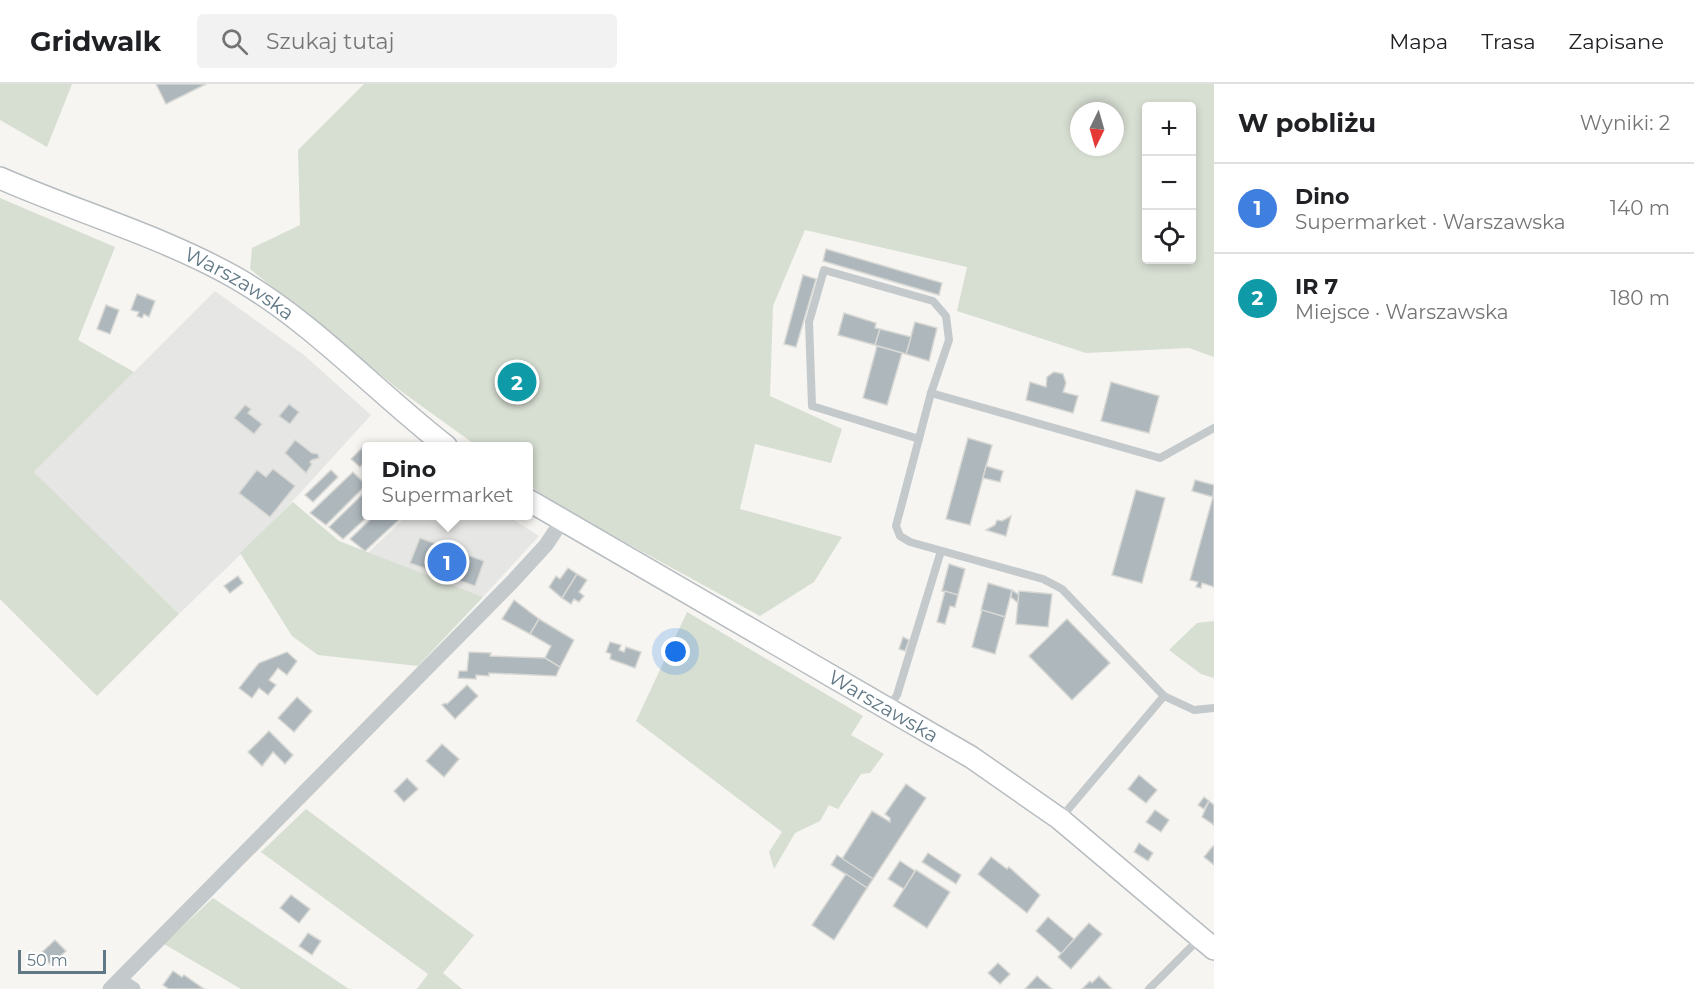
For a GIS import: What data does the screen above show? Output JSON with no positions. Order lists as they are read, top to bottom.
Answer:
{
  "streets": {
    "main road": ["Warszawska"]
  },
  "scale_bar": "50 m",
  "north": "bottom",
  "page": {
    "header": "Gridwalk",
    "search": "Szukaj tutaj",
    "nav": ["Mapa", "Trasa", "Zapisane"],
    "heading": ["W pobliżu", "Wyniki: 2"],
    "map_buttons": ["+", "−"],
    "list": [
      {
        "mark": "1",
        "name": "Dino",
        "note": "Supermarket · Warszawska",
        "value": "140 m"
      },
      {
        "mark": "2",
        "name": "IR 7",
        "note": "Miejsce · Warszawska",
        "value": "180 m"
      }
    ],
    "pins": ["2", "1"],
    "popup": ["Dino", "Supermarket"],
    "scale": "50 m"
  }
}
